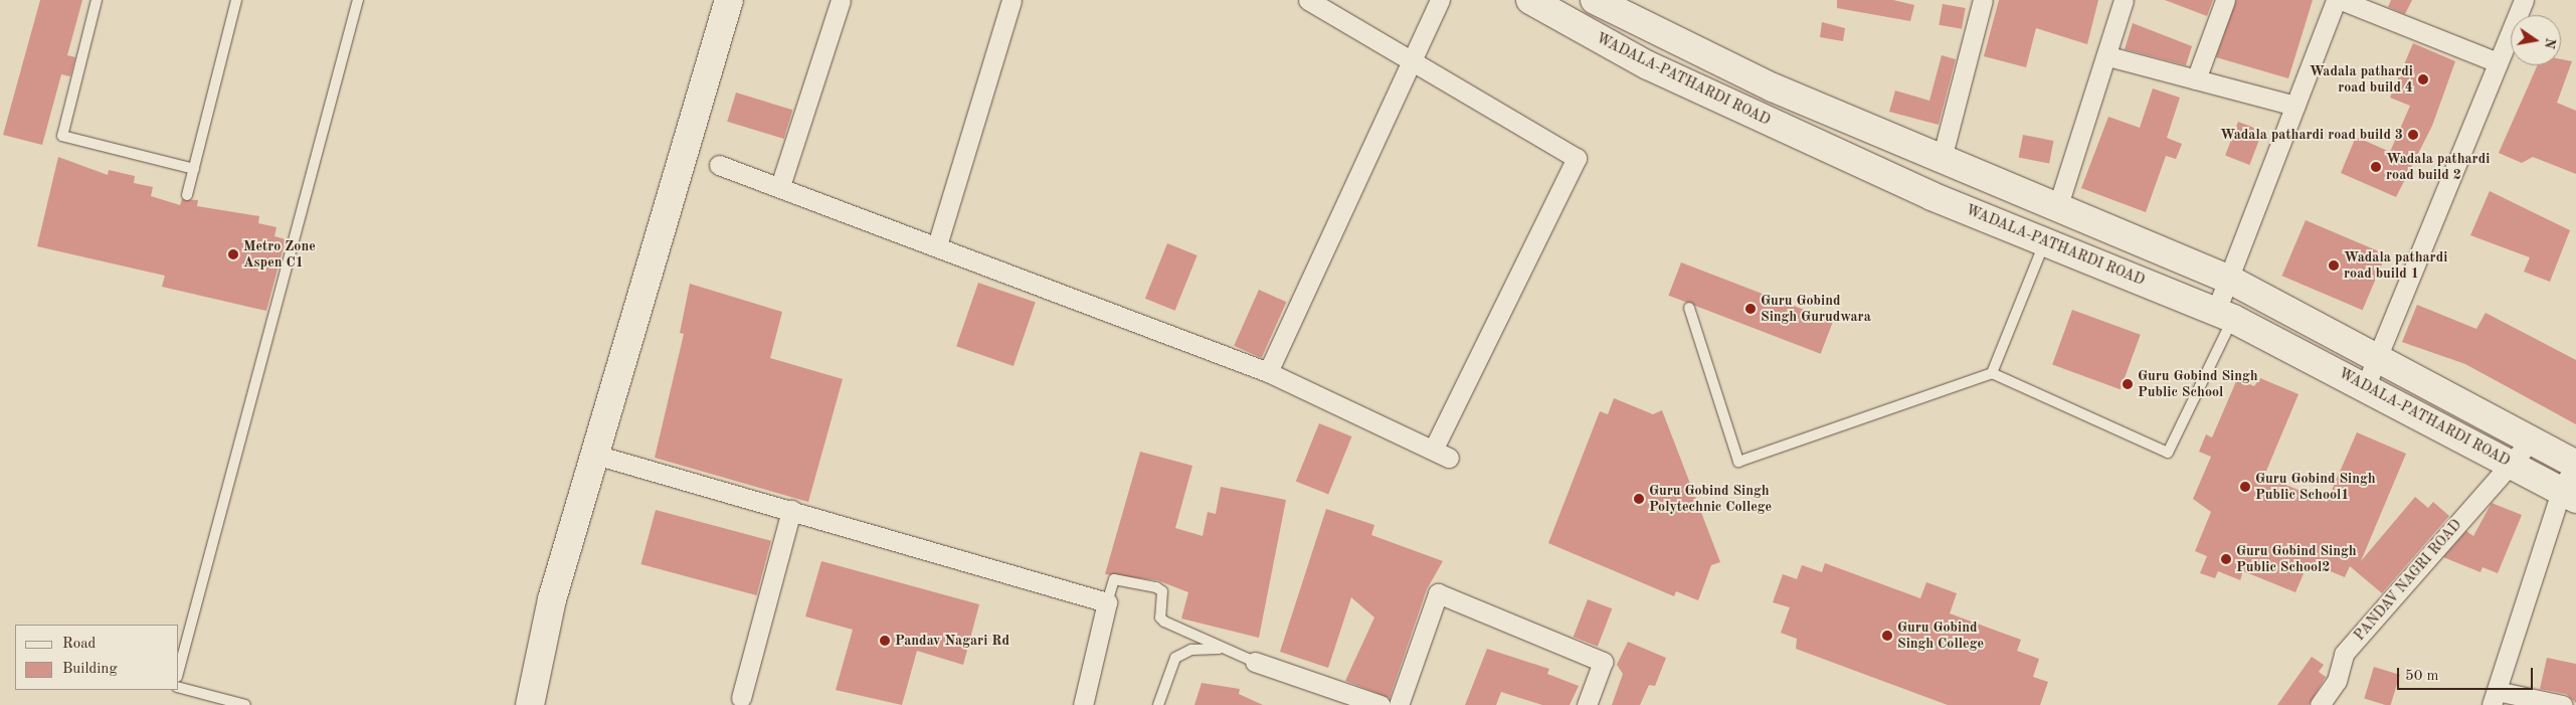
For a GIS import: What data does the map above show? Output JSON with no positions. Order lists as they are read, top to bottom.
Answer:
{
  "streets": {
    "main road": ["WADALA-PATHARDI ROAD"],
    "street": ["PANDAV NAGRI ROAD"]
  },
  "crossings": [
    ["WADALA-PATHARDI ROAD", "PANDAV NAGRI ROAD"]
  ],
  "places": [
    "Wadala pathardi road build 4",
    "Wadala pathardi road build 3",
    "Wadala pathardi road build 2",
    "Metro Zone Aspen C1",
    "Wadala pathardi road build 1",
    "Guru Gobind Singh Gurudwara",
    "Guru Gobind Singh Public School",
    "Guru Gobind Singh Public School1",
    "Guru Gobind Singh Polytechnic College",
    "Guru Gobind Singh Public School2",
    "Guru Gobind Singh College",
    "Pandav Nagari Rd"
  ],
  "legend": ["Road", "Building"],
  "scale_bar": "50 m",
  "north": "right"
}
